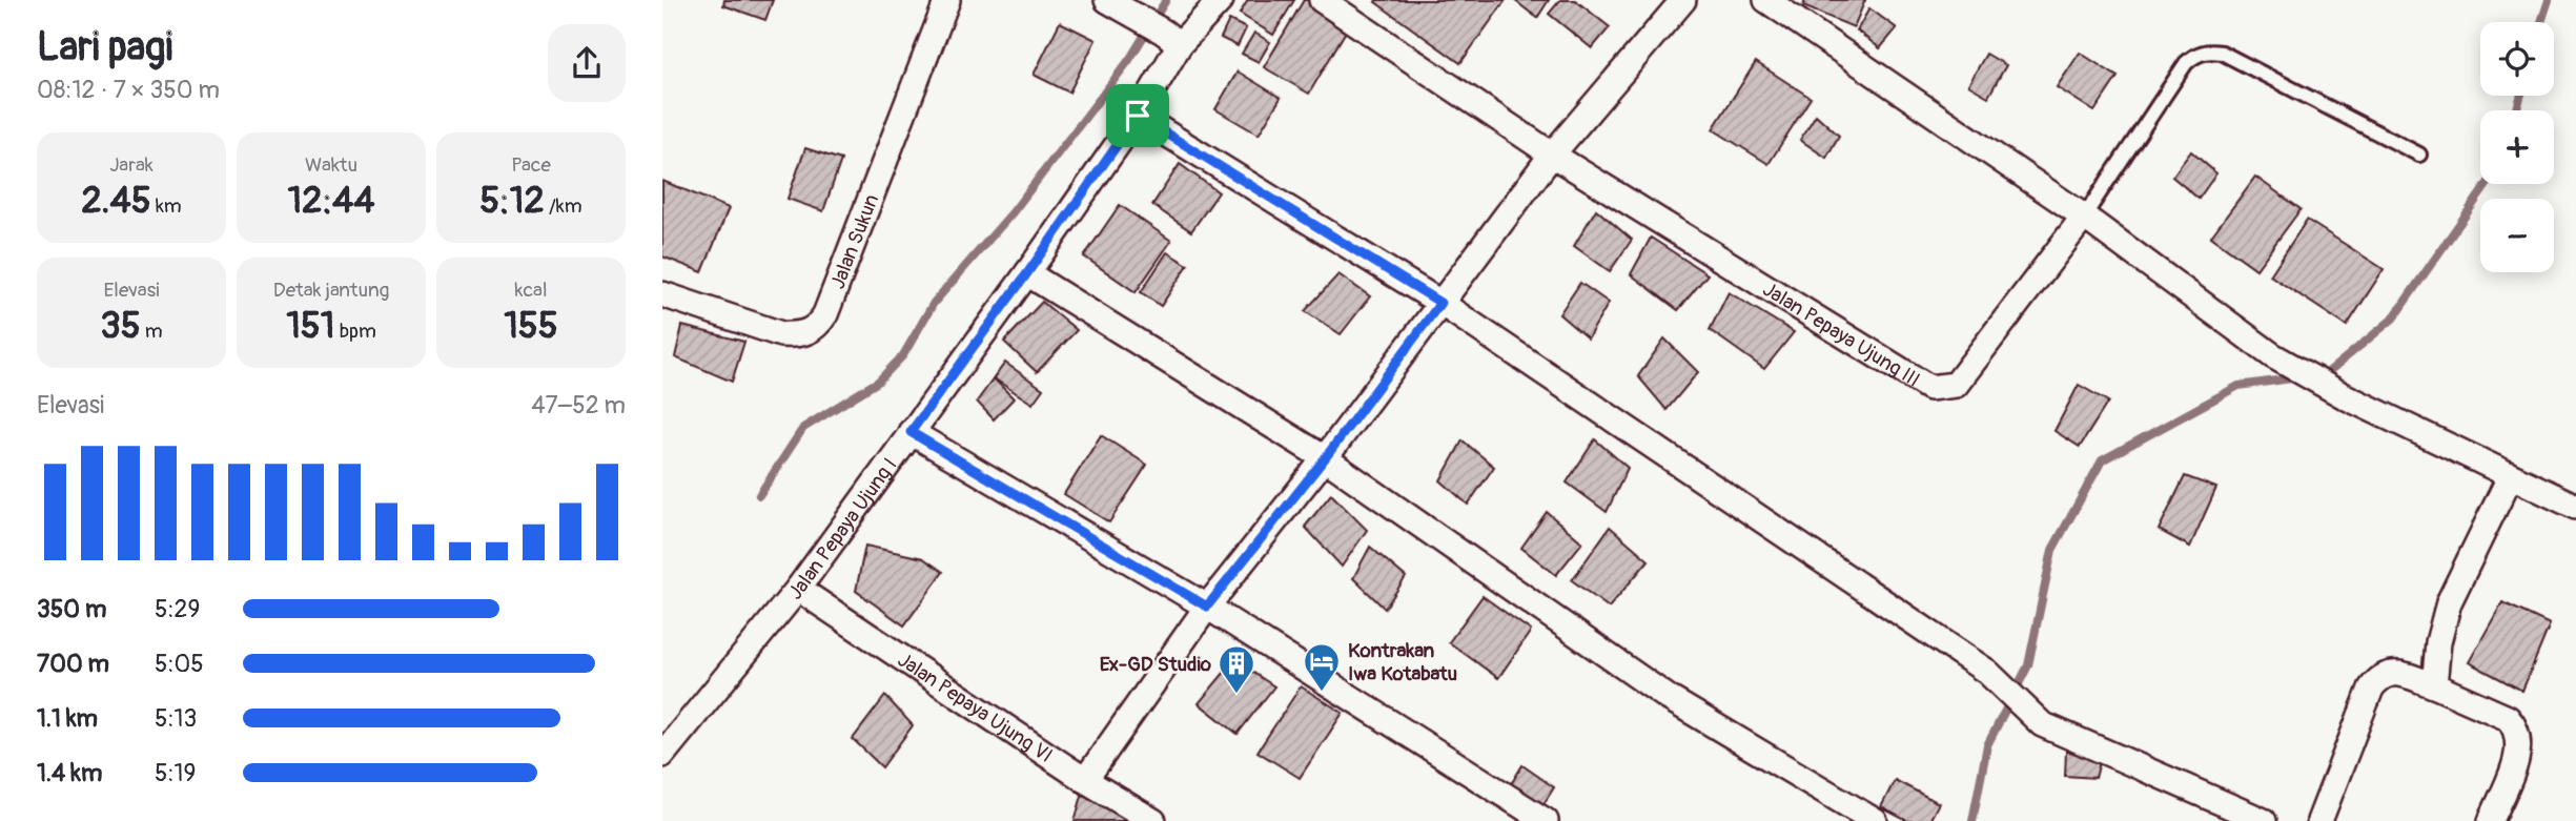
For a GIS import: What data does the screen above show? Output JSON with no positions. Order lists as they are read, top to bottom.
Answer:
{
  "streets": {
    "street": [
      "Jalan Sukun",
      "Jalan Pepaya Ujung III",
      "Jalan Pepaya Ujung I",
      "Jalan Pepaya Ujung VI"
    ]
  },
  "crossings": [
    ["Jalan Pepaya Ujung I", "Jalan Pepaya Ujung VI"]
  ],
  "places": {
    "hotel": ["Kontrakan Iwa Kotabatu"],
    "building": ["Ex-GD Studio"]
  },
  "page": {
    "heading": ["Lari pagi", "08:12 · 7 × 350 m"],
    "map_buttons": ["+", "−"],
    "stats": [
      ["Jarak", "2.45 km"],
      ["Waktu", "12:44"],
      ["Pace", "5:12 /km"],
      ["Elevasi", "35 m"],
      ["Detak jantung", "151 bpm"],
      ["kcal", "155"]
    ],
    "chart": ["Elevasi", "47–52 m"],
    "list": [
      {
        "name": "350 m",
        "note": "5:29"
      },
      {
        "name": "700 m",
        "note": "5:05"
      },
      {
        "name": "1.1 km",
        "note": "5:13"
      },
      {
        "name": "1.4 km",
        "note": "5:19"
      }
    ]
  }
}
